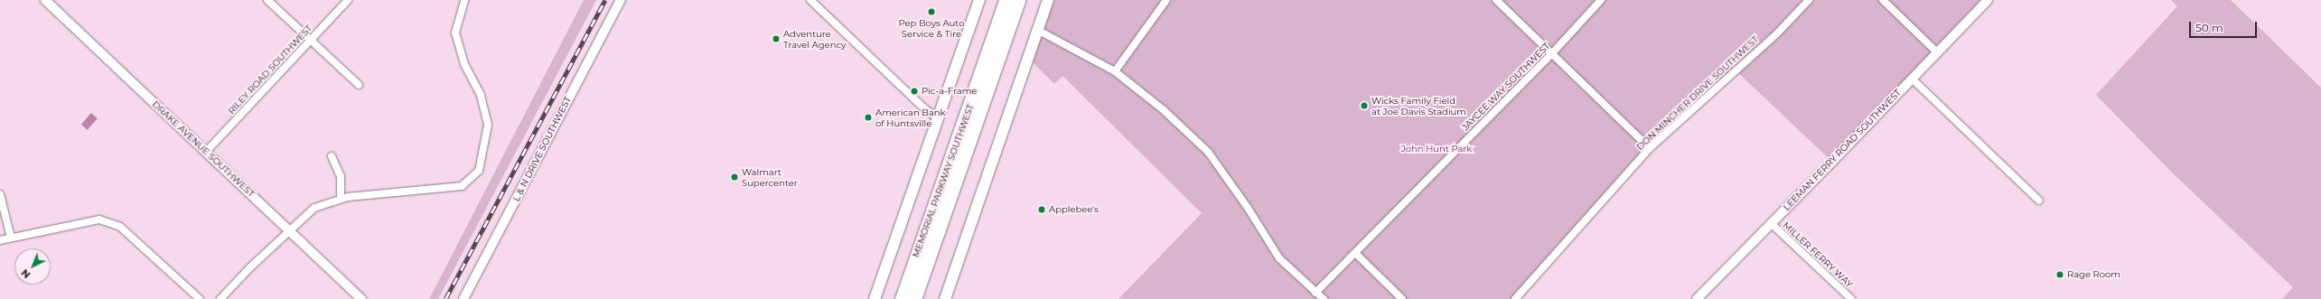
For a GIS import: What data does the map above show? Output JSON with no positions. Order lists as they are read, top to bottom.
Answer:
{
  "streets": {
    "highway": ["MEMORIAL PARKWAY SOUTHWEST"],
    "street": [
      "RILEY ROAD SOUTHWEST",
      "JAYCEE WAY SOUTHWEST",
      "DON MINCHER DRIVE SOUTHWEST",
      "DRAKE AVENUE SOUTHWEST",
      "L & N DRIVE SOUTHWEST",
      "LEEMAN FERRY ROAD SOUTHWEST",
      "MILLER FERRY WAY"
    ]
  },
  "crossings": [
    ["RILEY ROAD SOUTHWEST", "DRAKE AVENUE SOUTHWEST"],
    ["LEEMAN FERRY ROAD SOUTHWEST", "MILLER FERRY WAY"]
  ],
  "parks": ["John Hunt Park"],
  "places": [
    "Pep Boys Auto Service & Tire",
    "Adventure Travel Agency",
    "Pic-a-Frame",
    "Wicks Family Field at Joe Davis Stadium",
    "American Bank of Huntsville",
    "Walmart Supercenter",
    "Applebee's",
    "Rage Room"
  ],
  "scale_bar": "50 m",
  "north": "bottom left"
}
